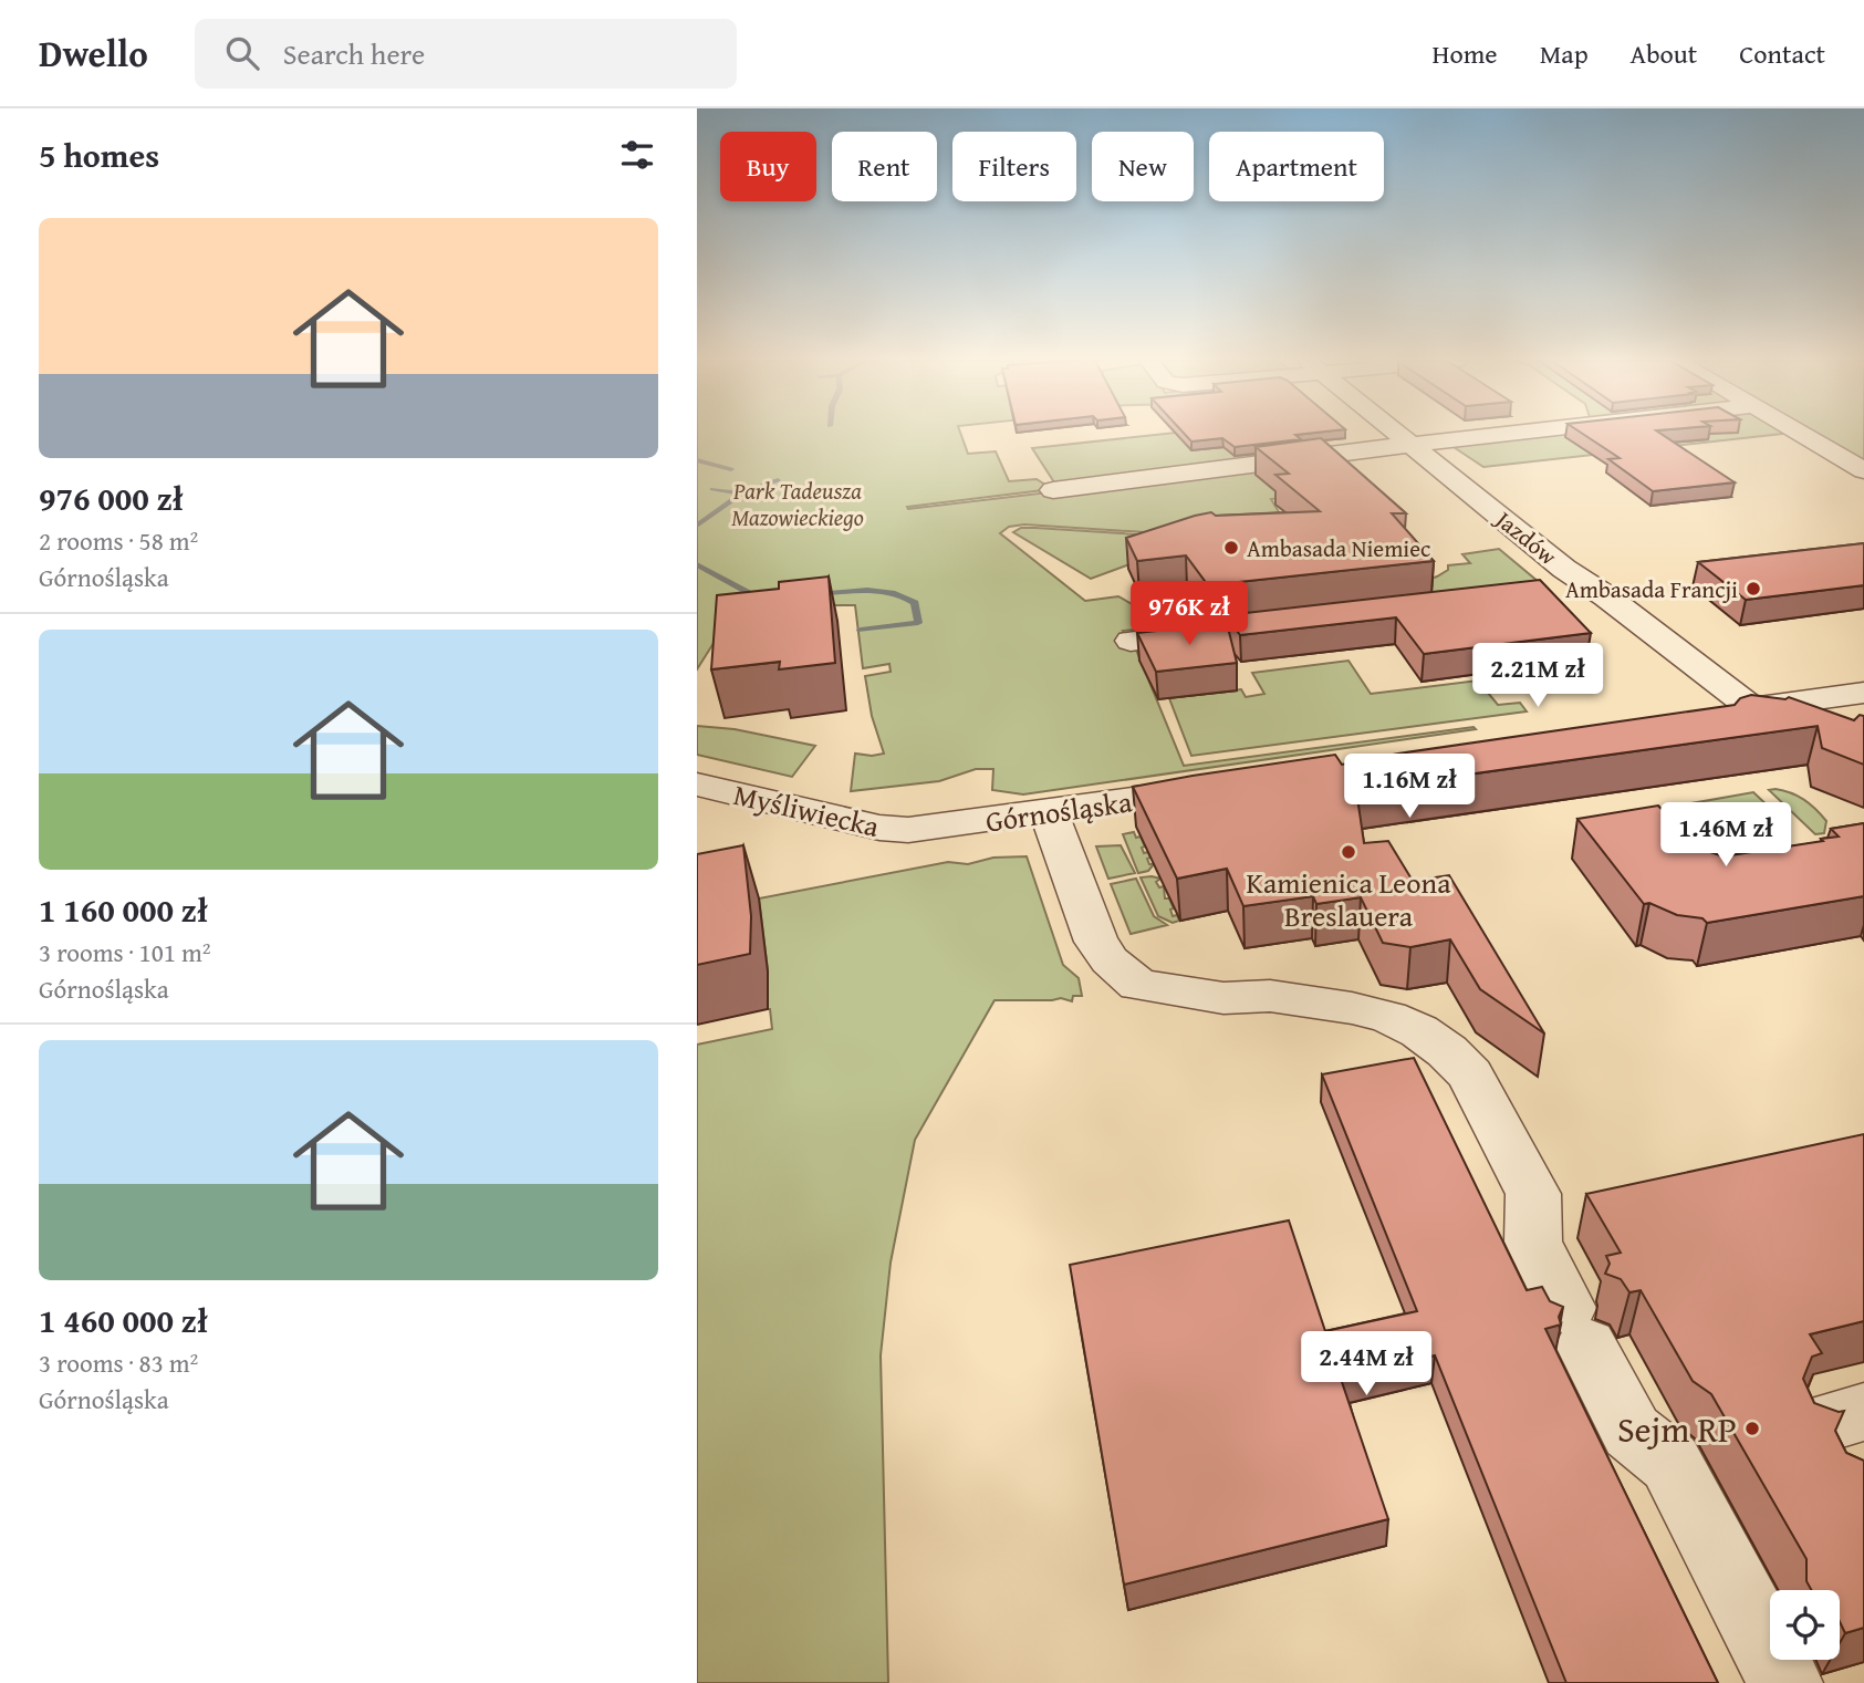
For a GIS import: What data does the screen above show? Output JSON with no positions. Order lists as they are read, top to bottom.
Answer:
{
  "streets": {
    "street": ["Jazdów", "Myśliwiecka", "Górnośląska"]
  },
  "crossings": [
    ["Myśliwiecka", "Górnośląska"]
  ],
  "parks": ["Park Tadeusza Mazowieckiego"],
  "places": [
    "Ambasada Niemiec",
    "Ambasada Francji",
    "Kamienica Leona Breslauera",
    "Sejm RP"
  ],
  "page": {
    "header": "Dwello",
    "search": "Search here",
    "nav": [
      "Home",
      "Map",
      "About",
      "Contact"
    ],
    "heading": "5 homes",
    "chip": [
      "Buy",
      "Rent",
      "Filters",
      "New",
      "Apartment"
    ],
    "list": [
      {
        "name": "976 000 zł",
        "note": "2 rooms · 58 m² · Górnośląska"
      },
      {
        "name": "1 160 000 zł",
        "note": "3 rooms · 101 m² · Górnośląska"
      },
      {
        "name": "1 460 000 zł",
        "note": "3 rooms · 83 m² · Górnośląska"
      }
    ],
    "price": [
      "976K zł",
      "2.21M zł",
      "1.16M zł",
      "1.46M zł",
      "2.44M zł"
    ]
  }
}
